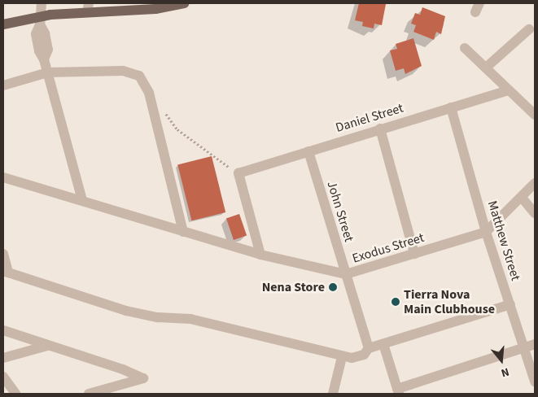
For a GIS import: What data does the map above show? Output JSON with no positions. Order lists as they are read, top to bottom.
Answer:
{
  "streets": {
    "street": [
      "Daniel Street",
      "John Street",
      "Matthew Street",
      "Exodus Street"
    ]
  },
  "crossings": [
    ["Daniel Street", "John Street"],
    ["Daniel Street", "Matthew Street"],
    ["John Street", "Exodus Street"],
    ["Matthew Street", "Exodus Street"]
  ],
  "places": ["Nena Store", "Tierra Nova Main Clubhouse"],
  "north": "bottom"
}
